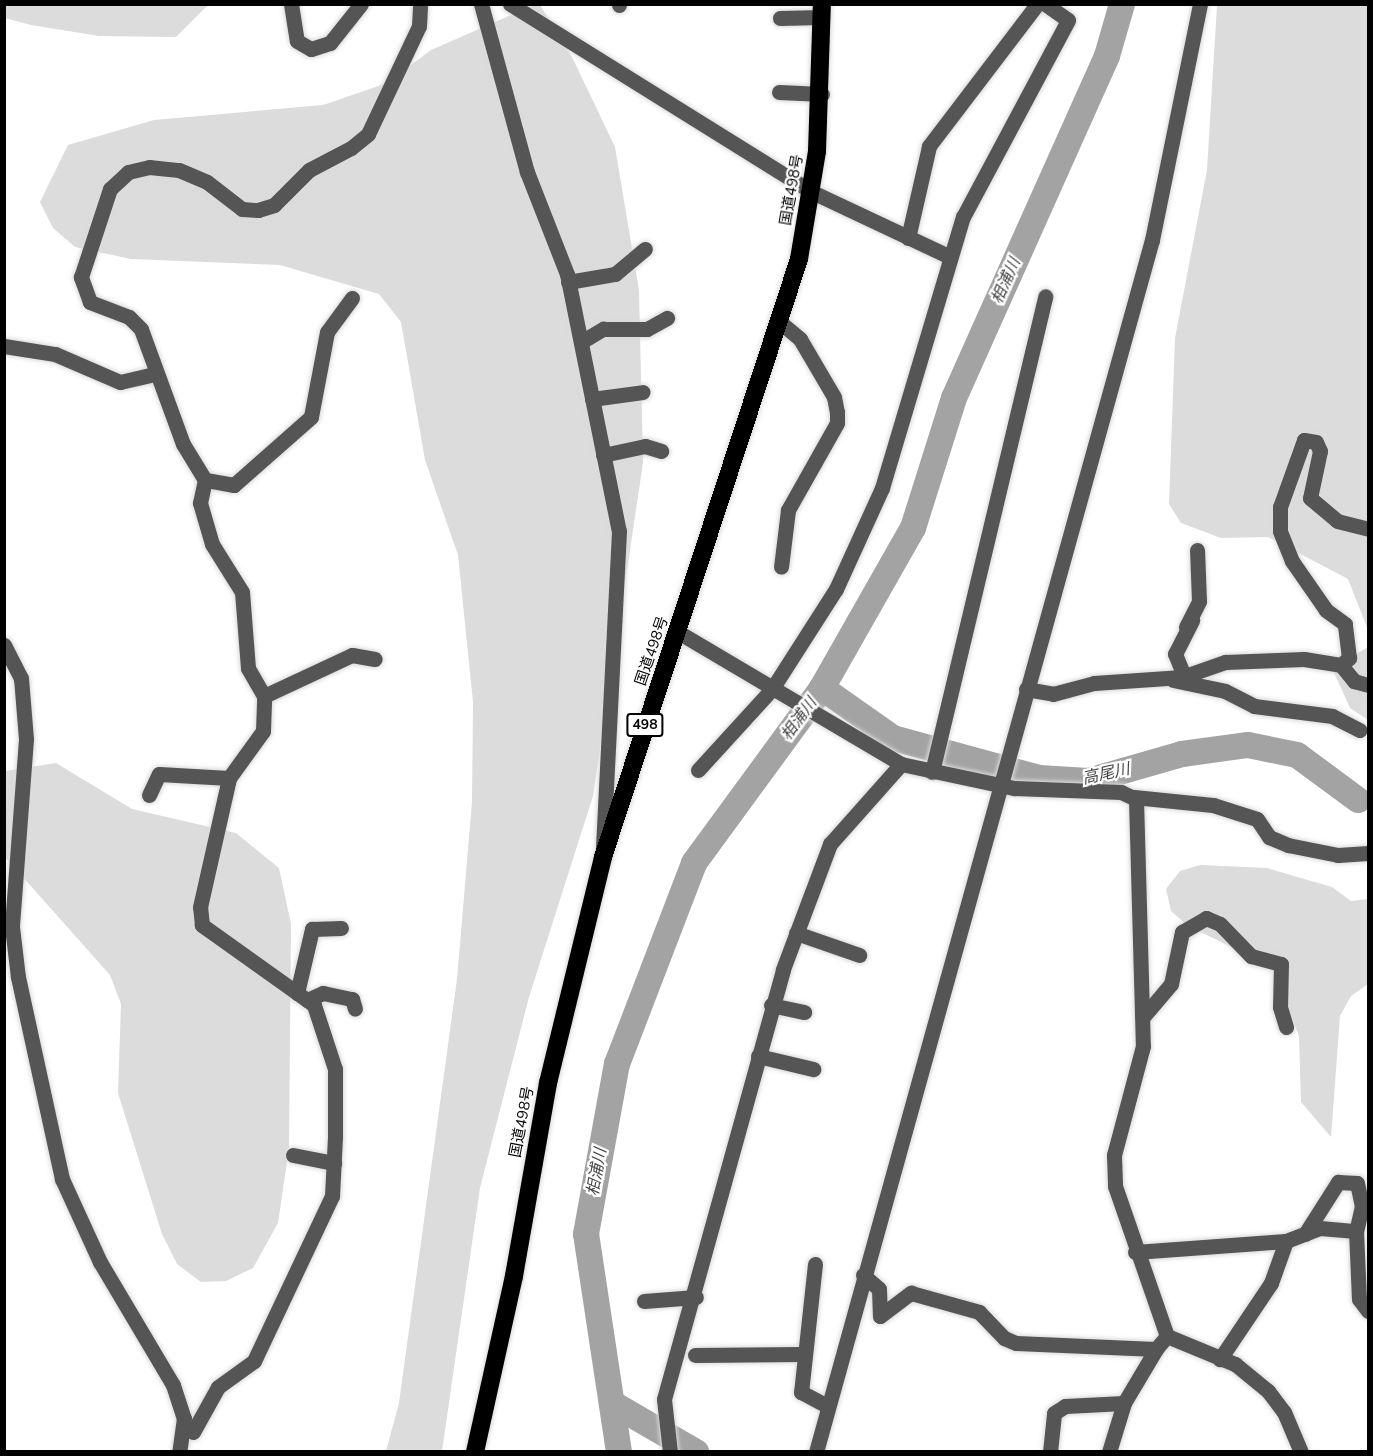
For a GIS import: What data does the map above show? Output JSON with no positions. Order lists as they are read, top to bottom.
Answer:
{
  "streets": {
    "highway": ["国道498号", "498"]
  },
  "water": ["相浦川", "高尾川"]
}
